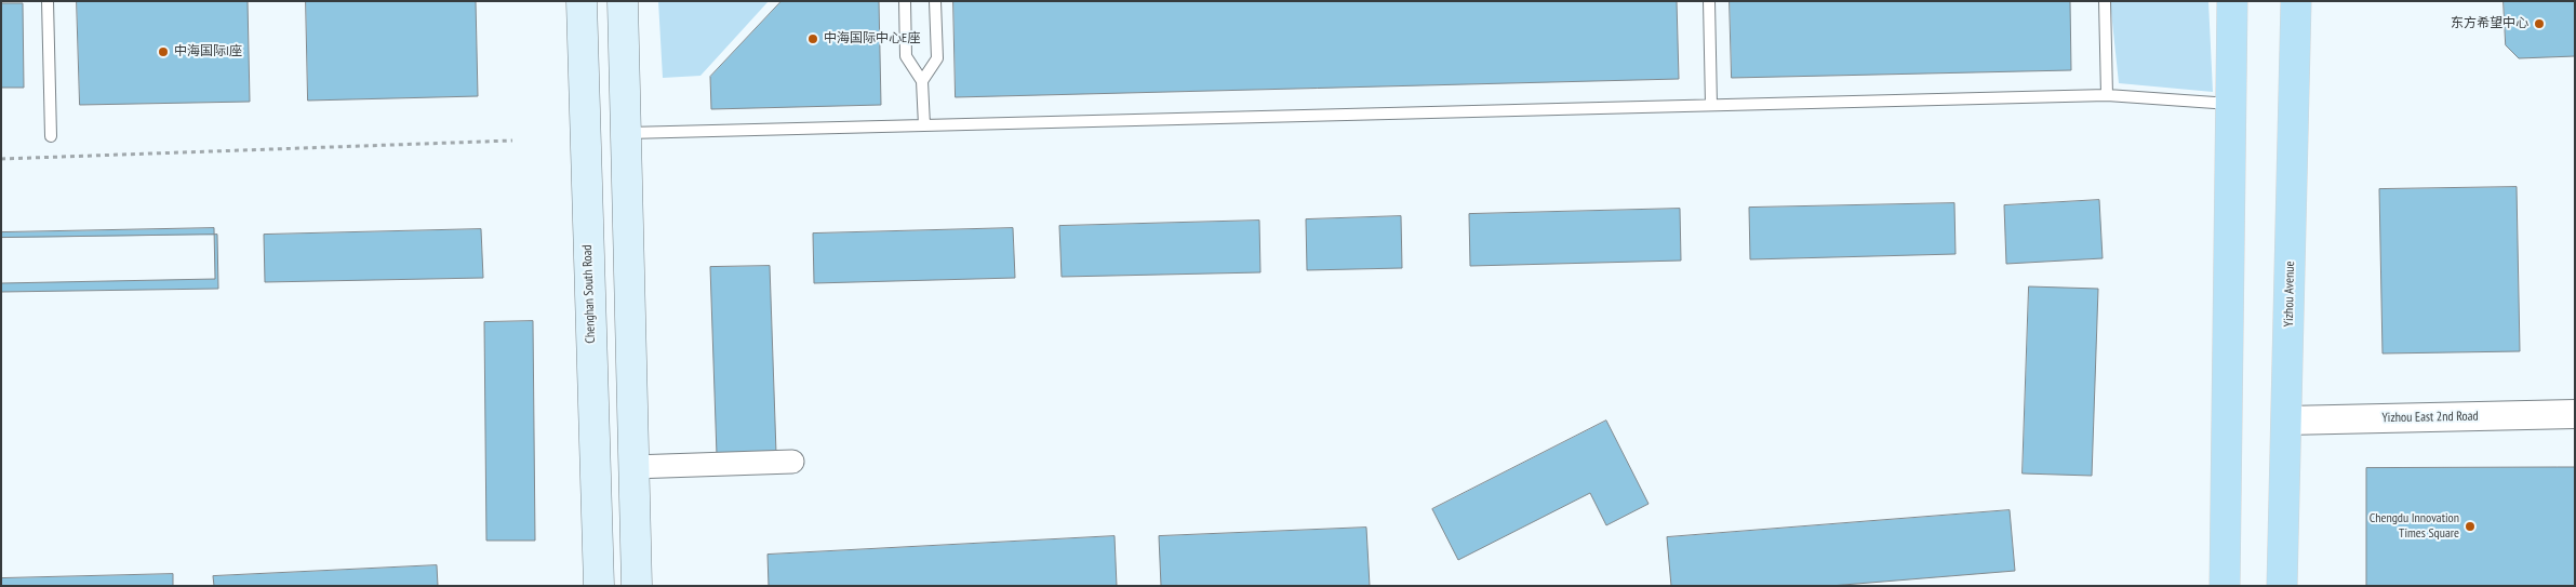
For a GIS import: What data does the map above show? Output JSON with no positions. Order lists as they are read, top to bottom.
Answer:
{
  "streets": {
    "main road": ["Chenghan South Road", "Yizhou Avenue"],
    "street": ["Yizhou East 2nd Road"]
  },
  "crossings": [
    ["Yizhou Avenue", "Yizhou East 2nd Road"]
  ],
  "places": [
    "东方希望中心",
    "中海国际中心E座",
    "中海国际I座",
    "Chengdu Innovation Times Square"
  ]
}
